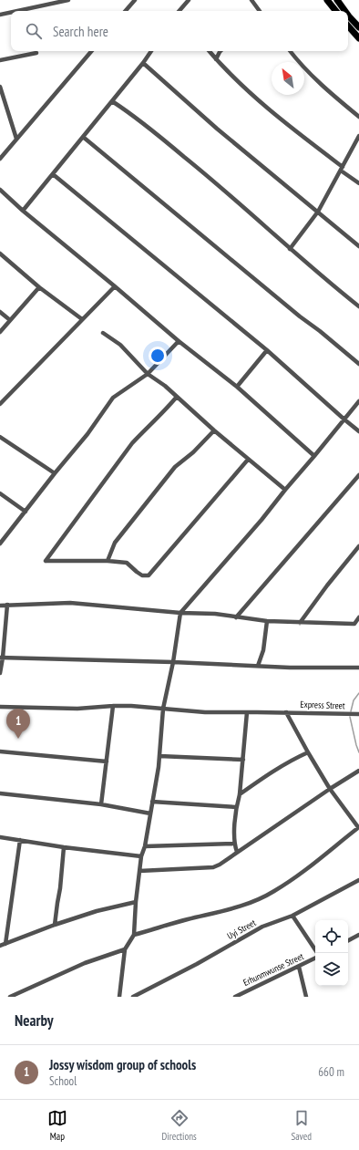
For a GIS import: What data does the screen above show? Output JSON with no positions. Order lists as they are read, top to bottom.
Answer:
{
  "streets": {
    "street": ["Express Street", "Uyi Street", "Erhunmwunse Street"]
  },
  "north": "top left",
  "page": {
    "search": "Search here",
    "pins": "1",
    "heading": "Nearby",
    "list": [
      {
        "mark": "1",
        "name": "Jossy wisdom group of schools",
        "note": "School",
        "value": "660 m"
      }
    ],
    "nav": ["Map", "Directions", "Saved"]
  }
}
